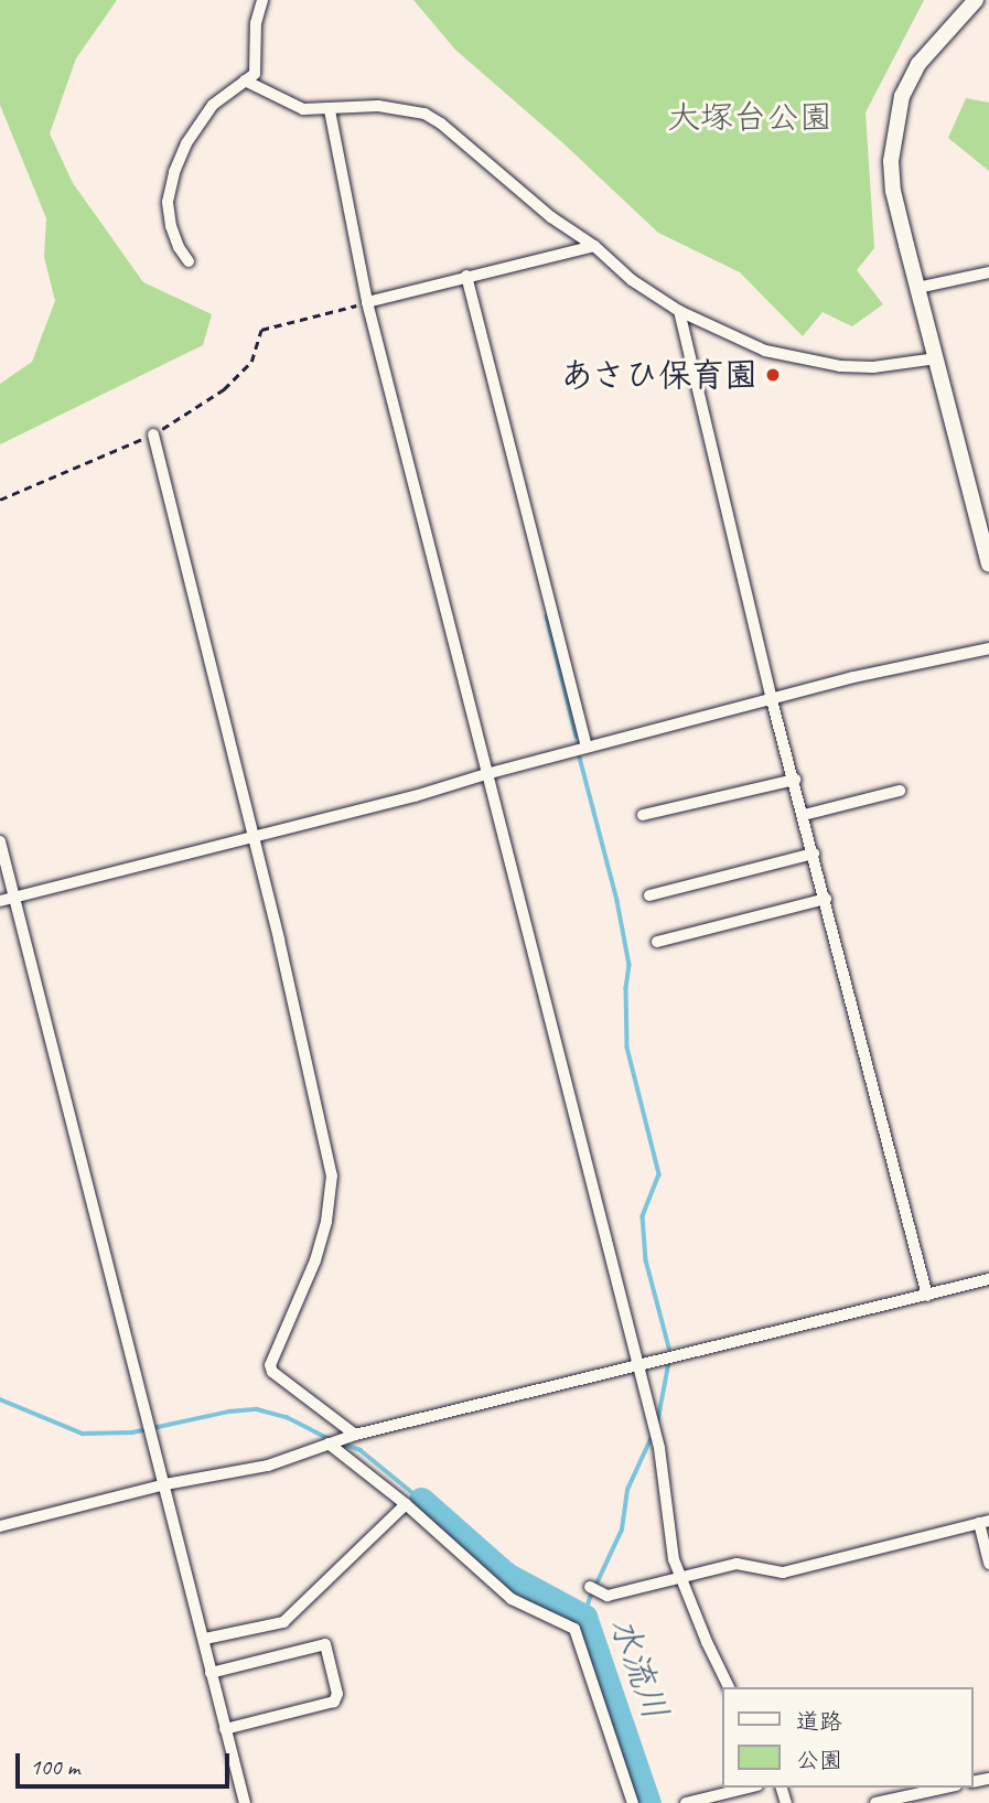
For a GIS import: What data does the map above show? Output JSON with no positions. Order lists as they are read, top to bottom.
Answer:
{
  "water": ["水流川"],
  "parks": ["大塚台公園"],
  "places": ["あさひ保育園"],
  "legend": ["道路", "公園"],
  "scale_bar": "100 m"
}
